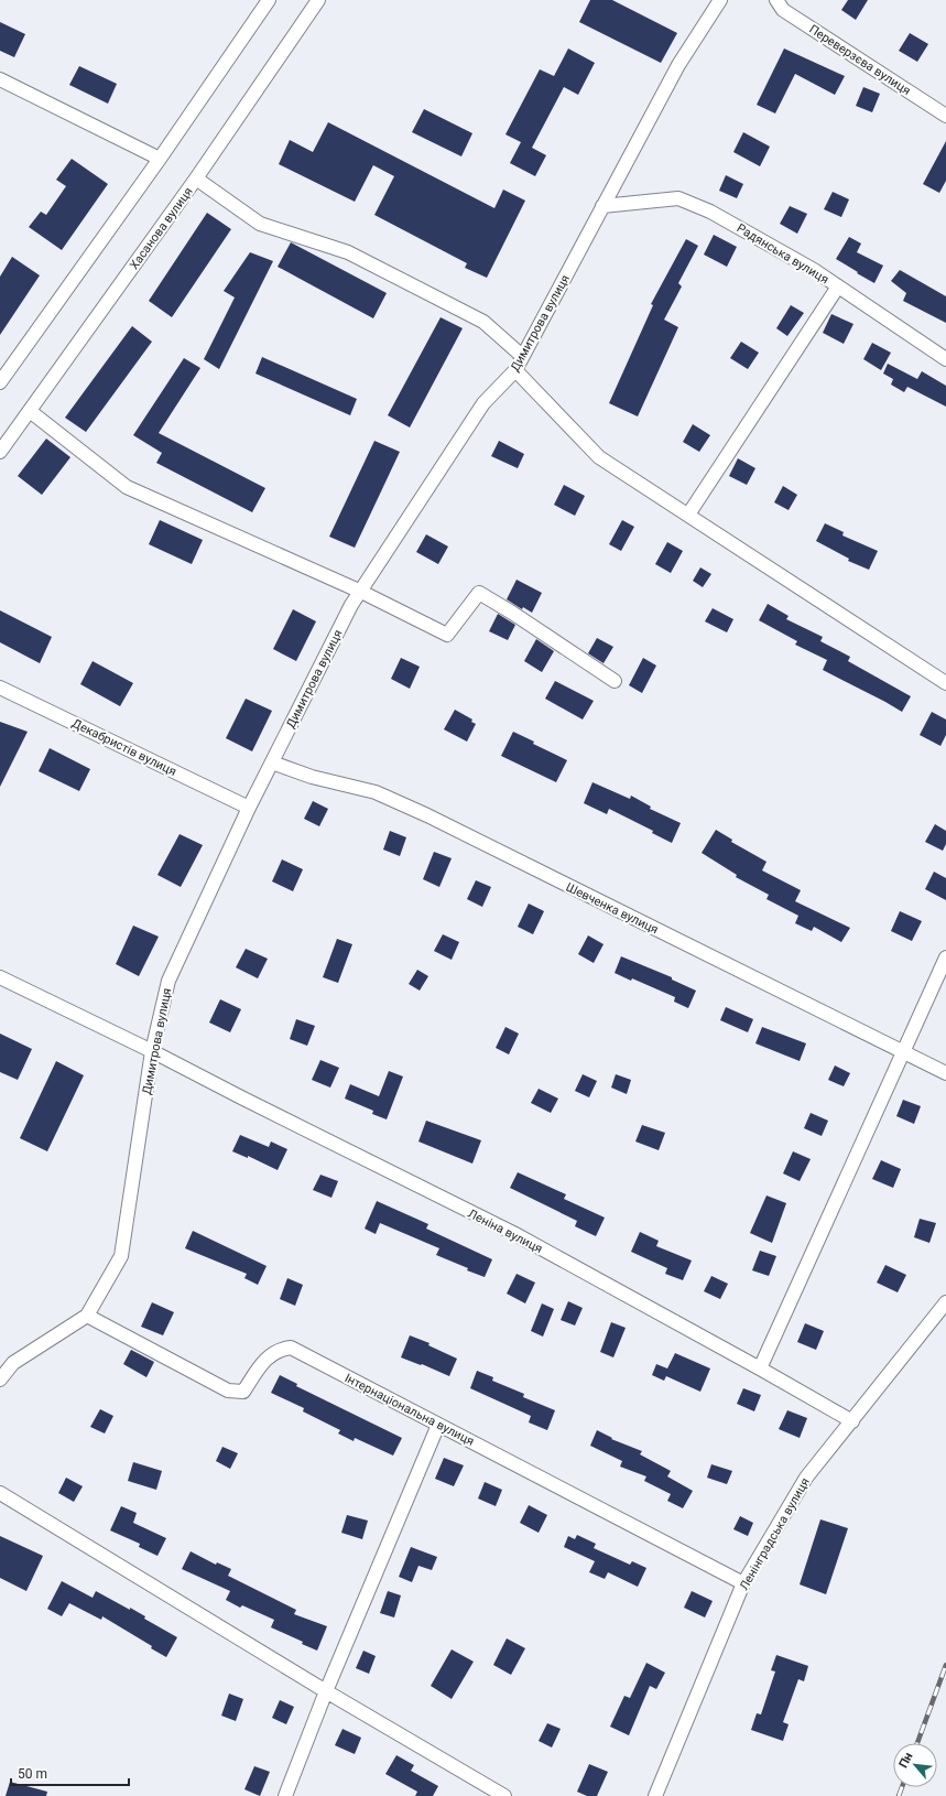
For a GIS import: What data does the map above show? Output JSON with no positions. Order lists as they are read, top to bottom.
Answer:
{
  "streets": {
    "street": [
      "Переверзєва вулиця",
      "Хасанова вулиця",
      "Радянська вулиця",
      "Димитрова вулиця",
      "Декабристів вулиця",
      "Шевченка вулиця",
      "Леніна вулиця",
      "Інтернаціональна вулиця",
      "Ленінградська вулиця"
    ]
  },
  "crossings": [
    ["Радянська вулиця", "Димитрова вулиця"],
    ["Димитрова вулиця", "Декабристів вулиця"],
    ["Димитрова вулиця", "Шевченка вулиця"],
    ["Димитрова вулиця", "Леніна вулиця"],
    ["Димитрова вулиця", "Інтернаціональна вулиця"],
    ["Леніна вулиця", "Ленінградська вулиця"],
    ["Інтернаціональна вулиця", "Ленінградська вулиця"]
  ],
  "scale_bar": "50 m",
  "north": "top left"
}
